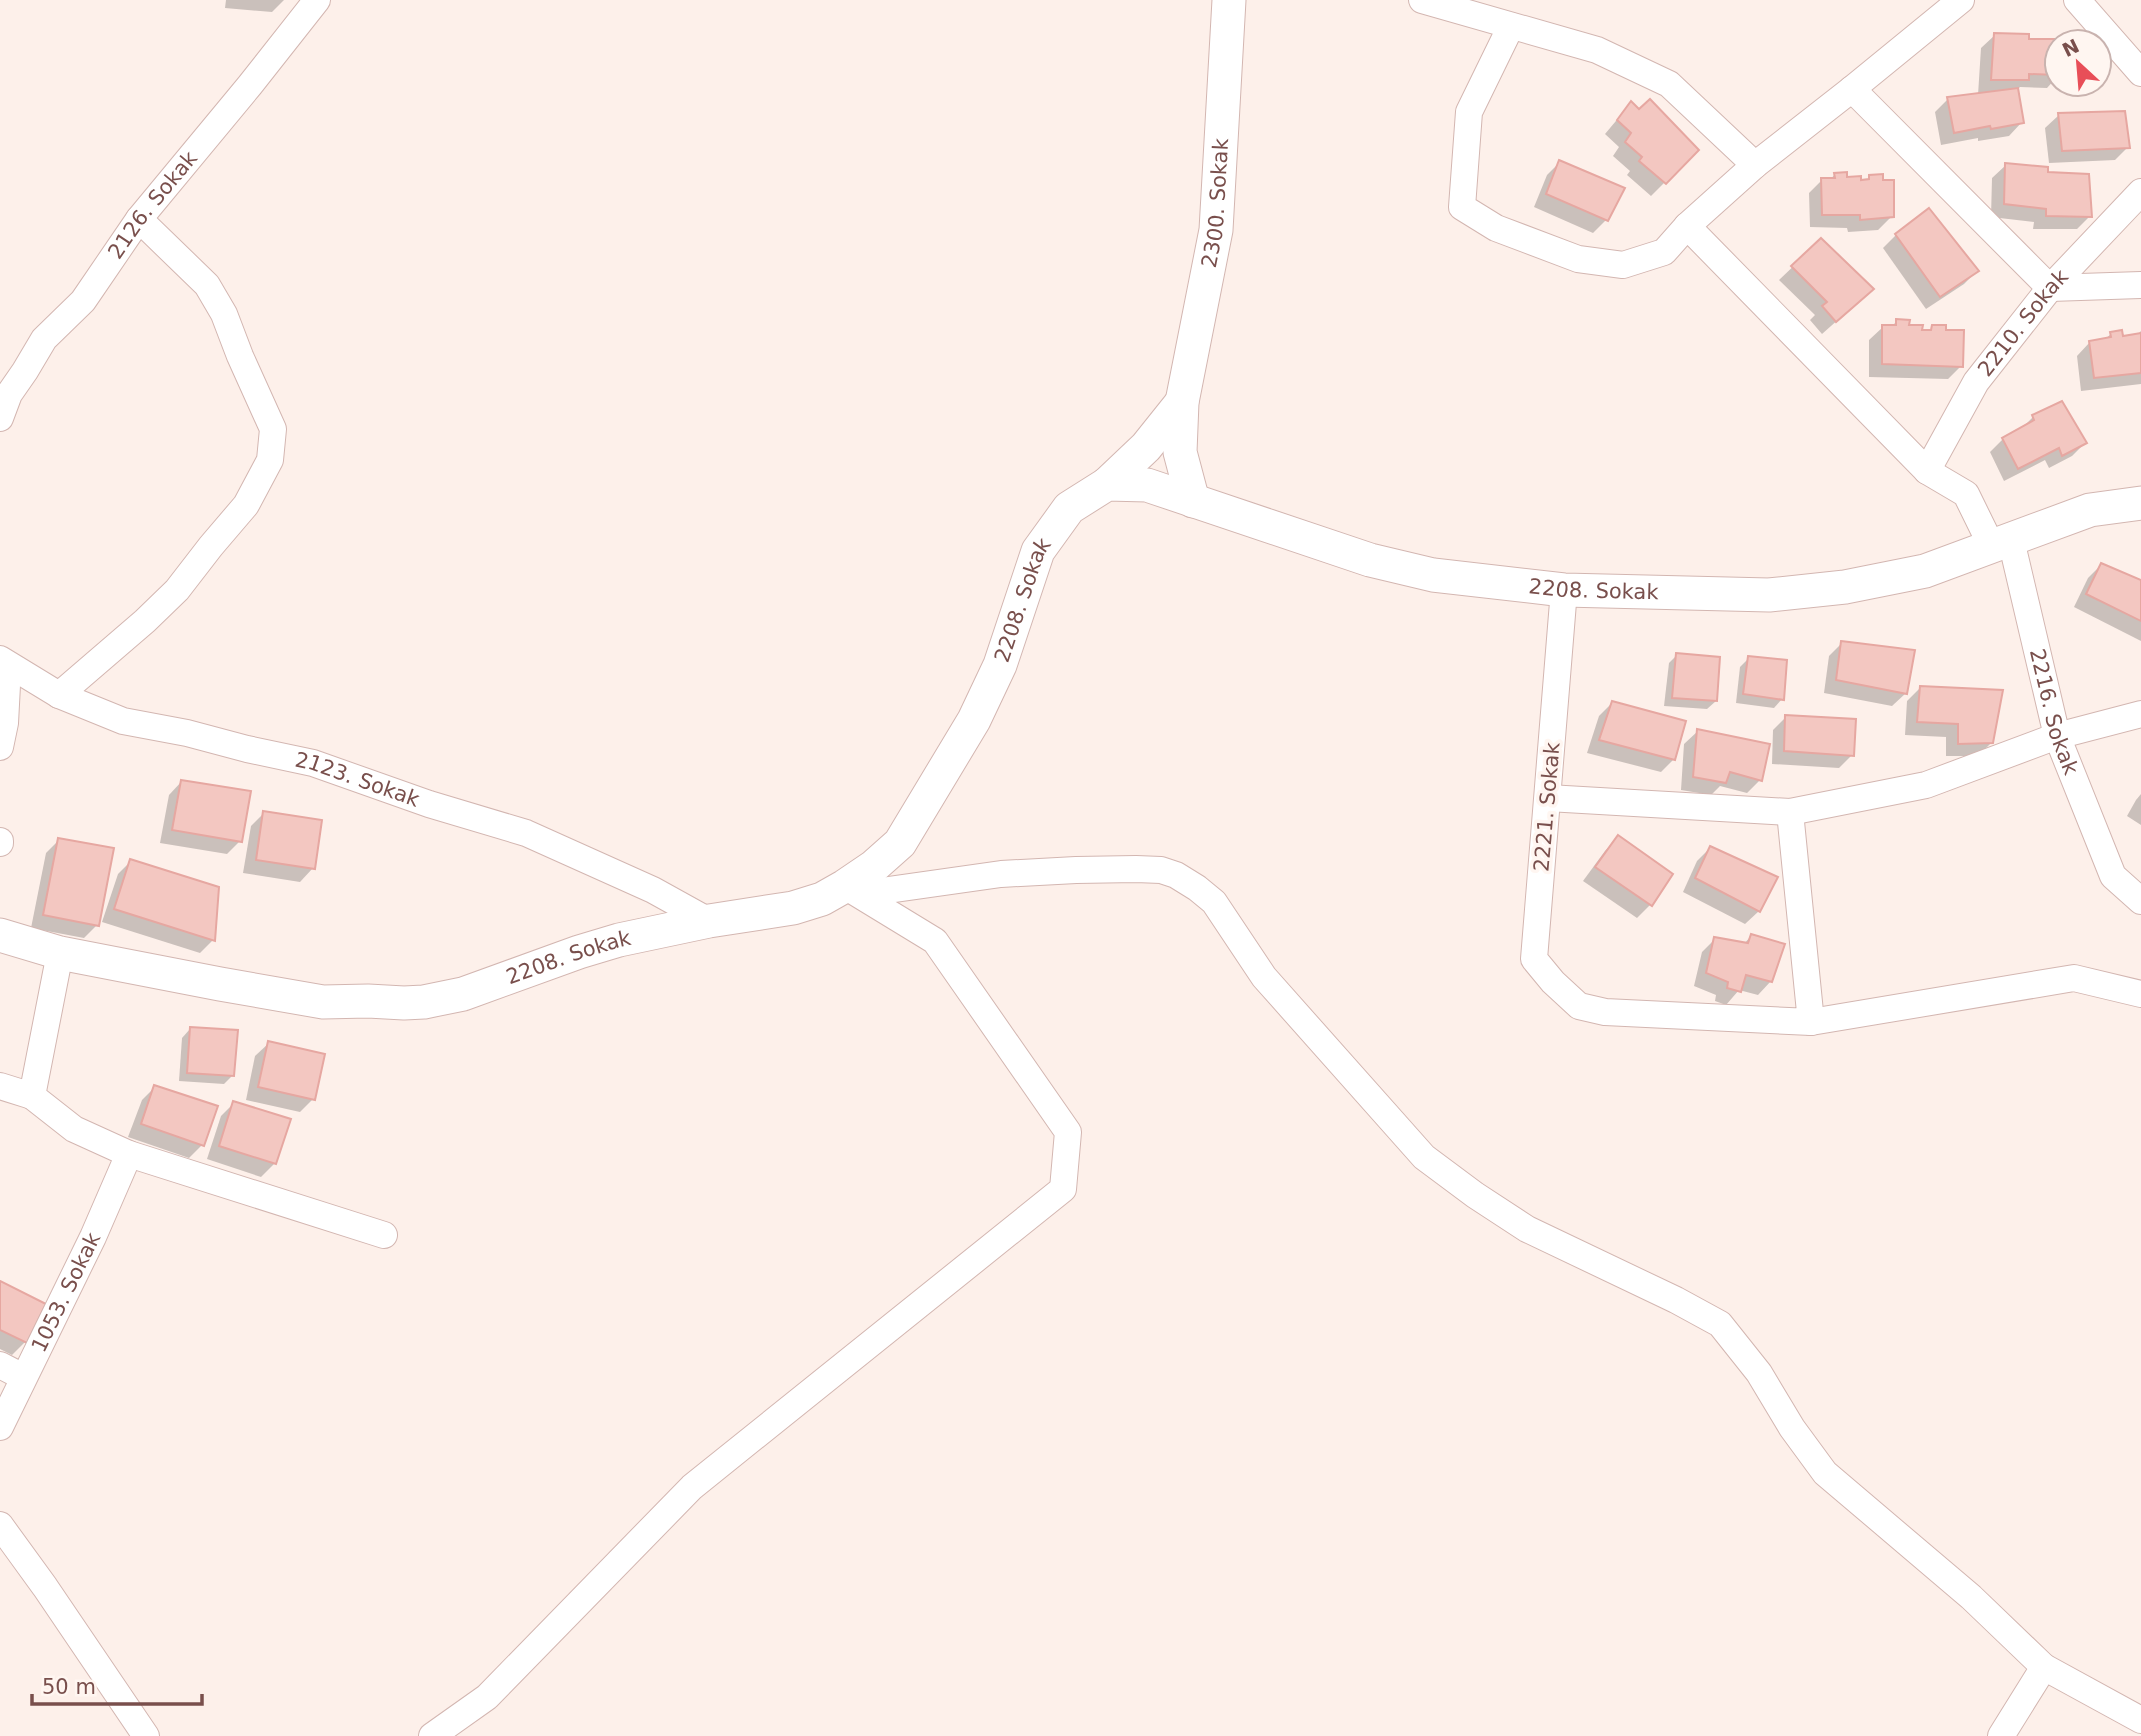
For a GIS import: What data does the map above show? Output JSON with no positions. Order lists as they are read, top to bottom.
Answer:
{
  "streets": {
    "street": [
      "2300. Sokak",
      "2126. Sokak",
      "2210. Sokak",
      "2208. Sokak",
      "2216. Sokak",
      "2123. Sokak",
      "2221. Sokak",
      "1053. Sokak"
    ]
  },
  "crossings": [
    ["2300. Sokak", "2208. Sokak"],
    ["2210. Sokak", "2216. Sokak"],
    ["2208. Sokak", "2216. Sokak"],
    ["2208. Sokak", "2123. Sokak"],
    ["2208. Sokak", "2221. Sokak"]
  ],
  "scale_bar": "50 m",
  "north": "top left"
}
